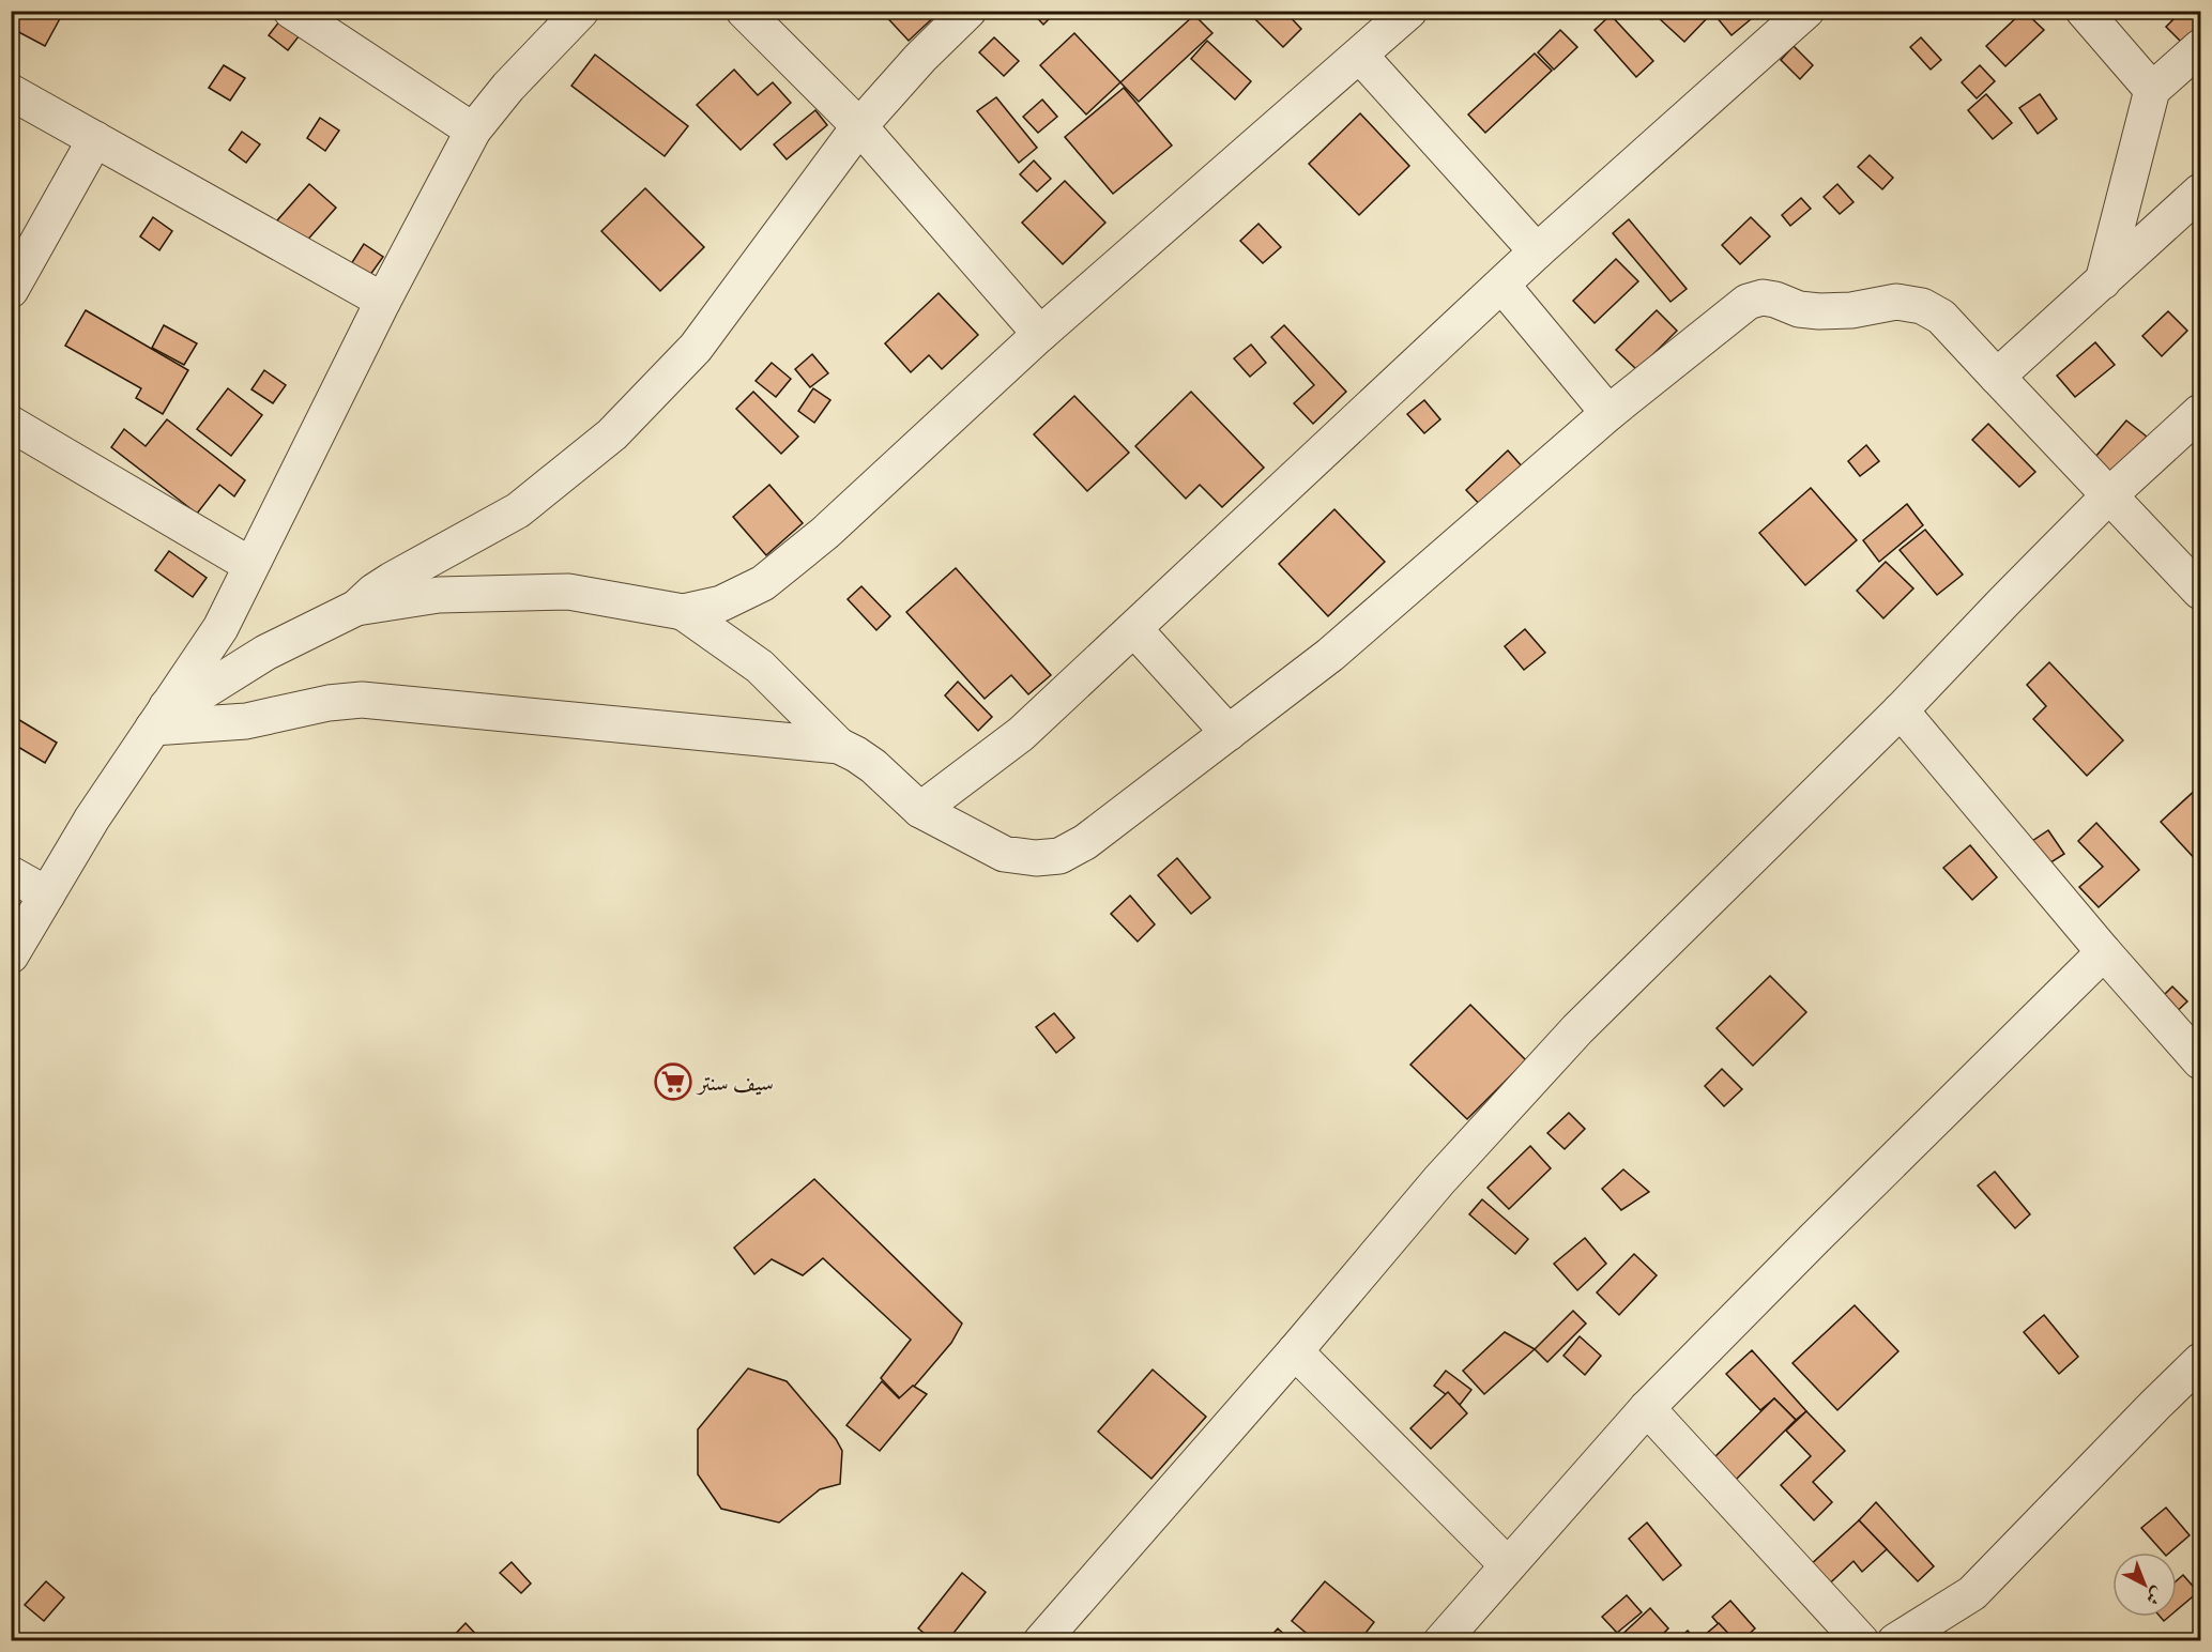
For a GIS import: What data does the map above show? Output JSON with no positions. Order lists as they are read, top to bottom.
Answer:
{
  "places": {
    "supermarket": ["سيف سنتر"]
  },
  "north": "bottom right"
}
